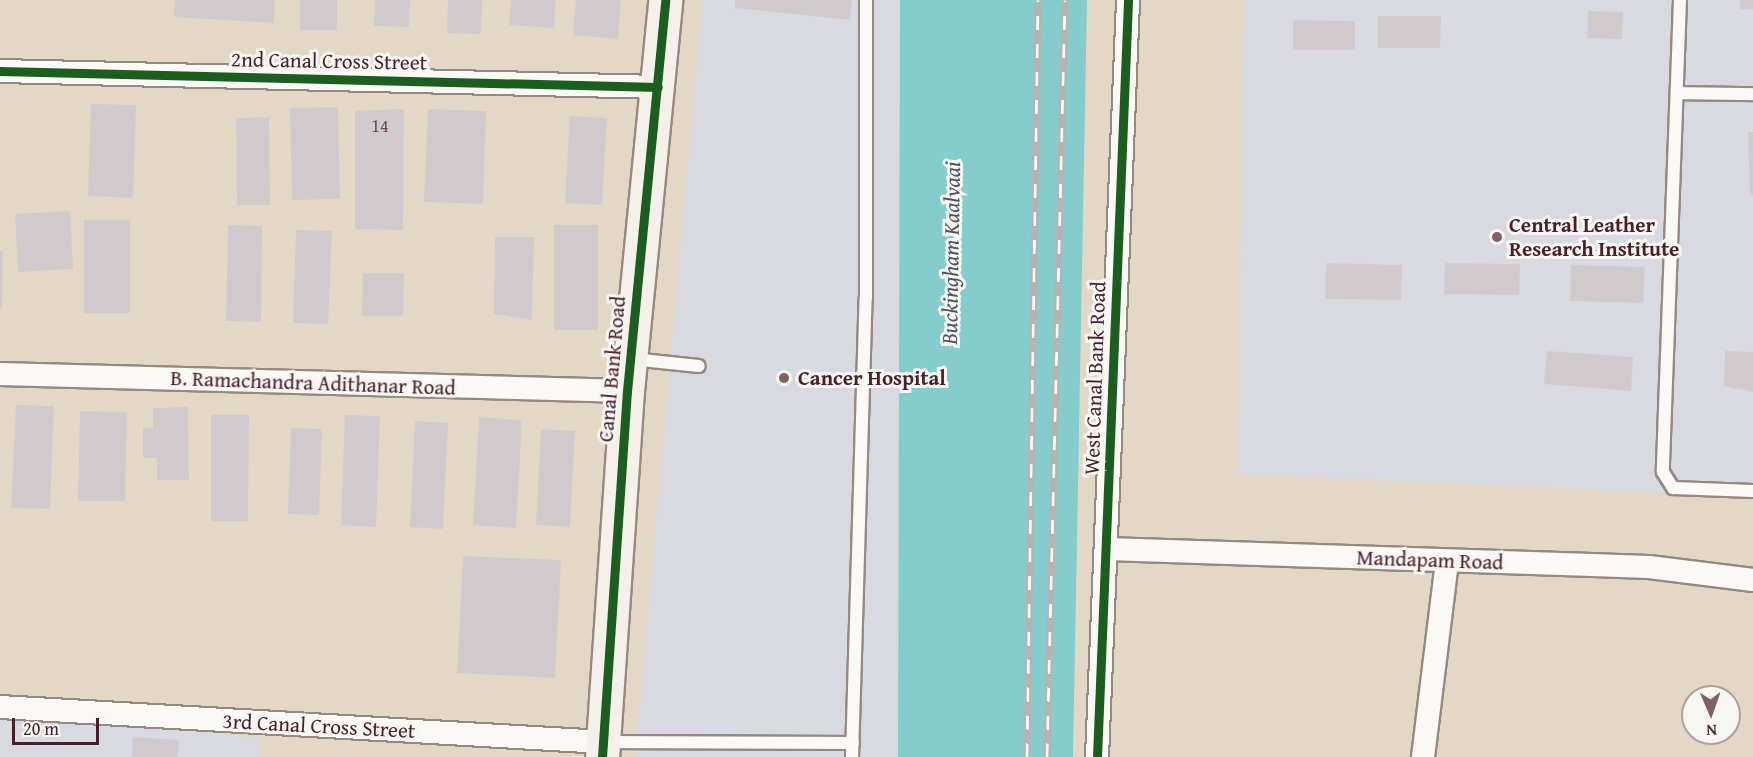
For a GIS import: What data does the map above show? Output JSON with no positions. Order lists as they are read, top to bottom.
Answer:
{
  "streets": {
    "street": [
      "2nd Canal Cross Street",
      "Canal Bank Road",
      "West Canal Bank Road",
      "B. Ramachandra Adithanar Road",
      "Mandapam Road",
      "3rd Canal Cross Street"
    ]
  },
  "crossings": [
    ["2nd Canal Cross Street", "Canal Bank Road"],
    ["Canal Bank Road", "B. Ramachandra Adithanar Road"],
    ["Canal Bank Road", "3rd Canal Cross Street"],
    ["West Canal Bank Road", "Mandapam Road"]
  ],
  "water": ["Buckingham Kaalvaai"],
  "places": ["Central Leather Research Institute", "Cancer Hospital"],
  "house_numbers": ["14"],
  "scale_bar": "20 m",
  "north": "bottom"
}
